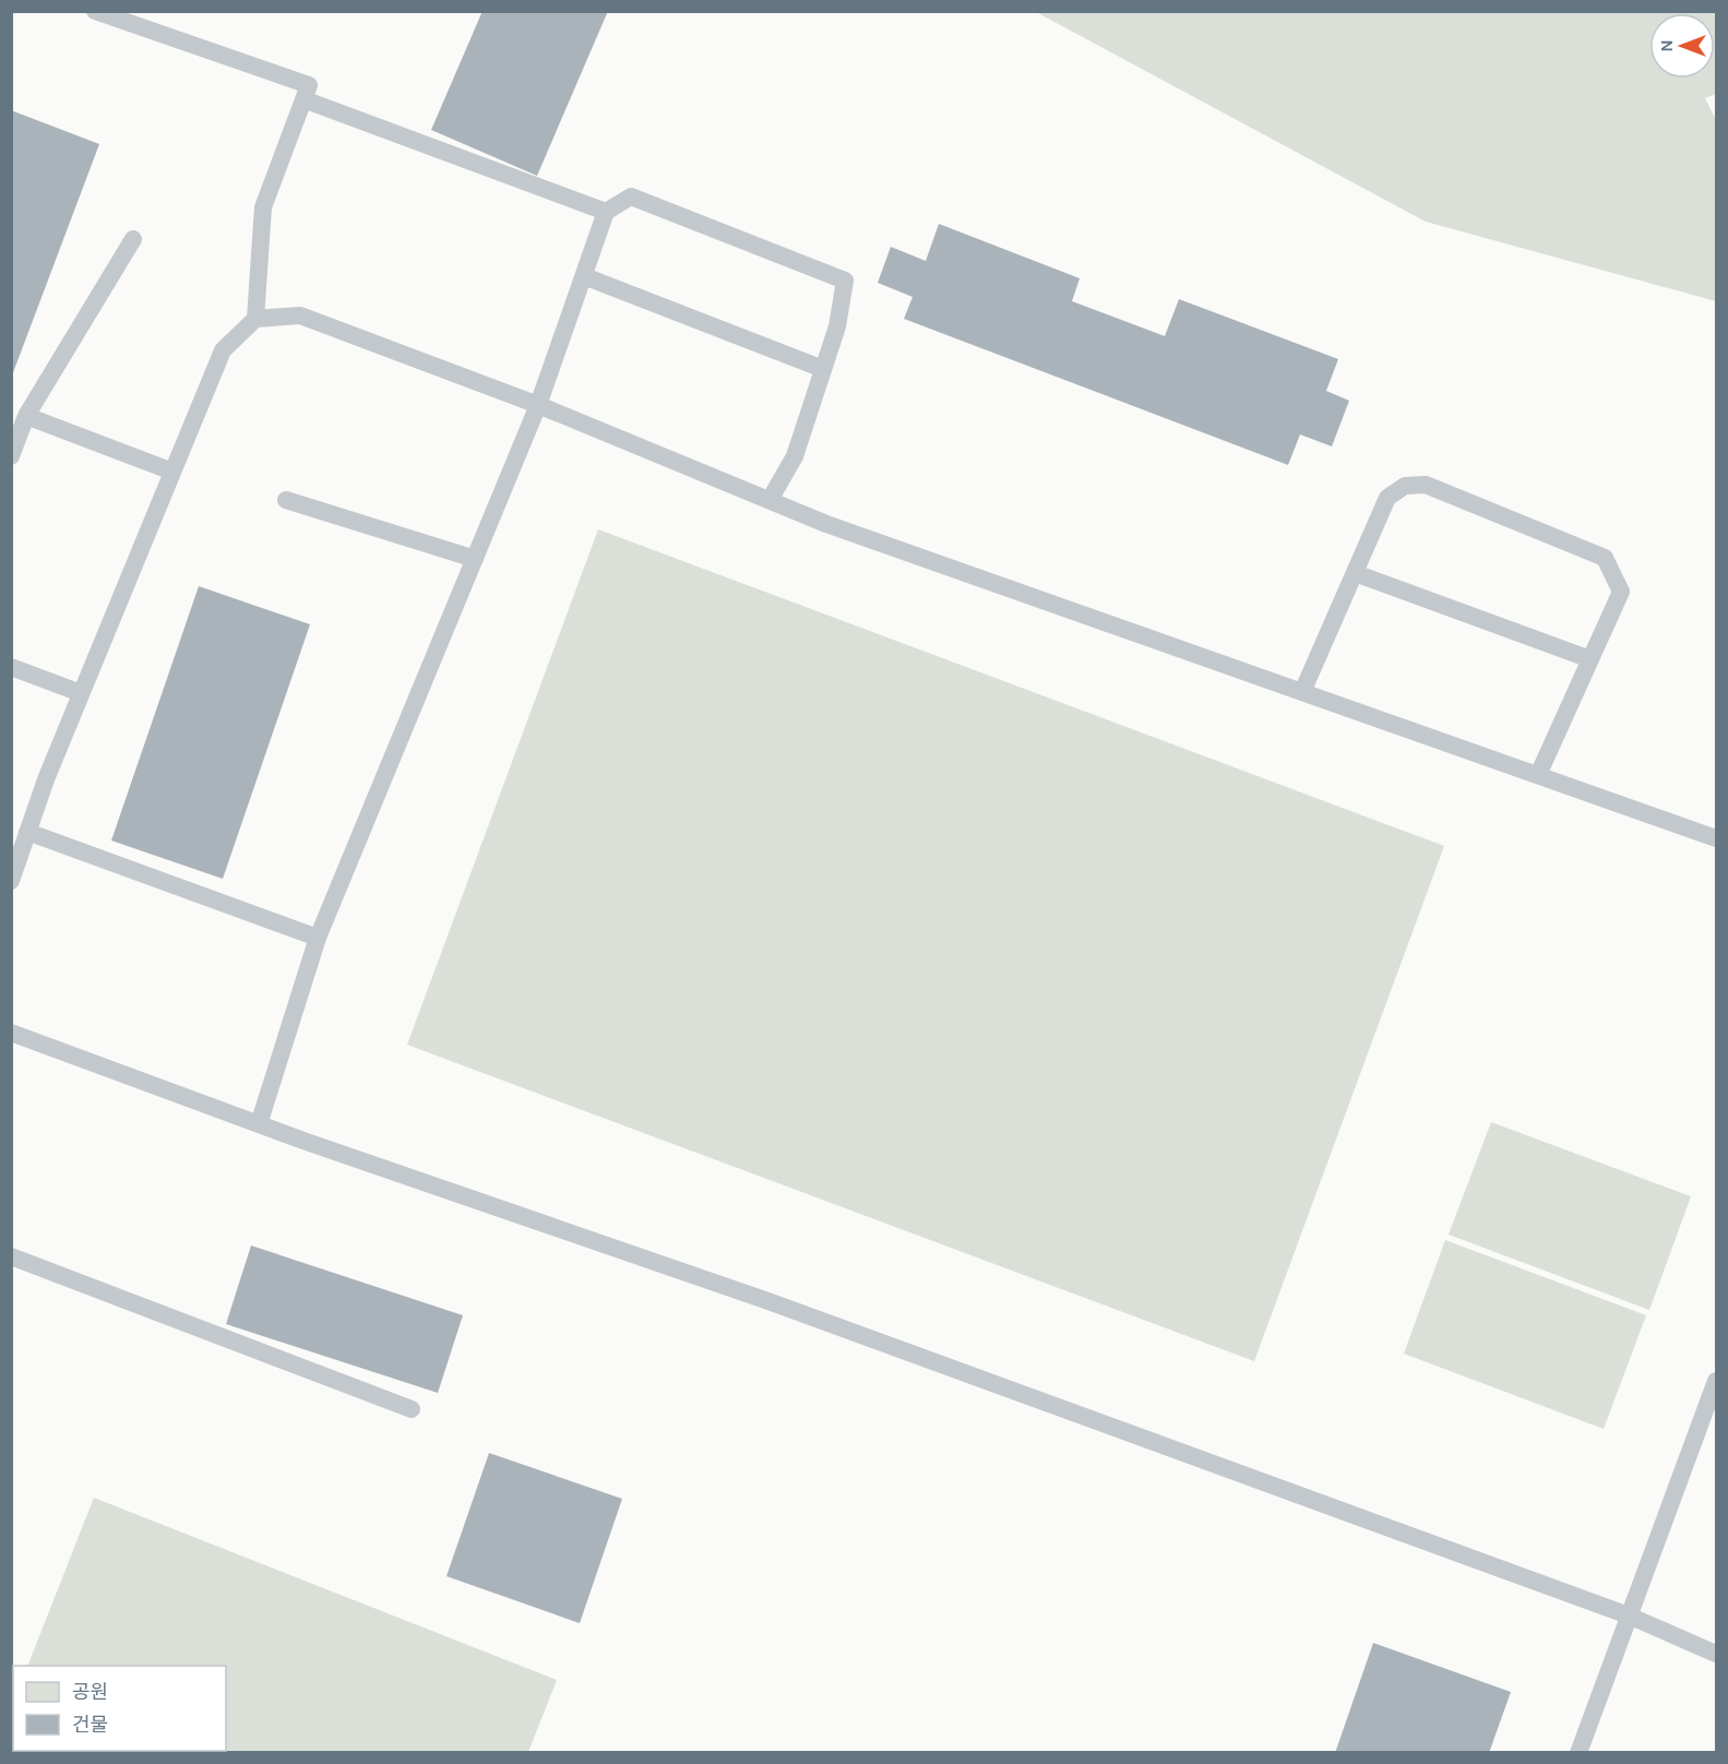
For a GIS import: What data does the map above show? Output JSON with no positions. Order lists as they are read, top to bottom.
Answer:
{
  "legend": ["공원", "건물"],
  "north": "left"
}
